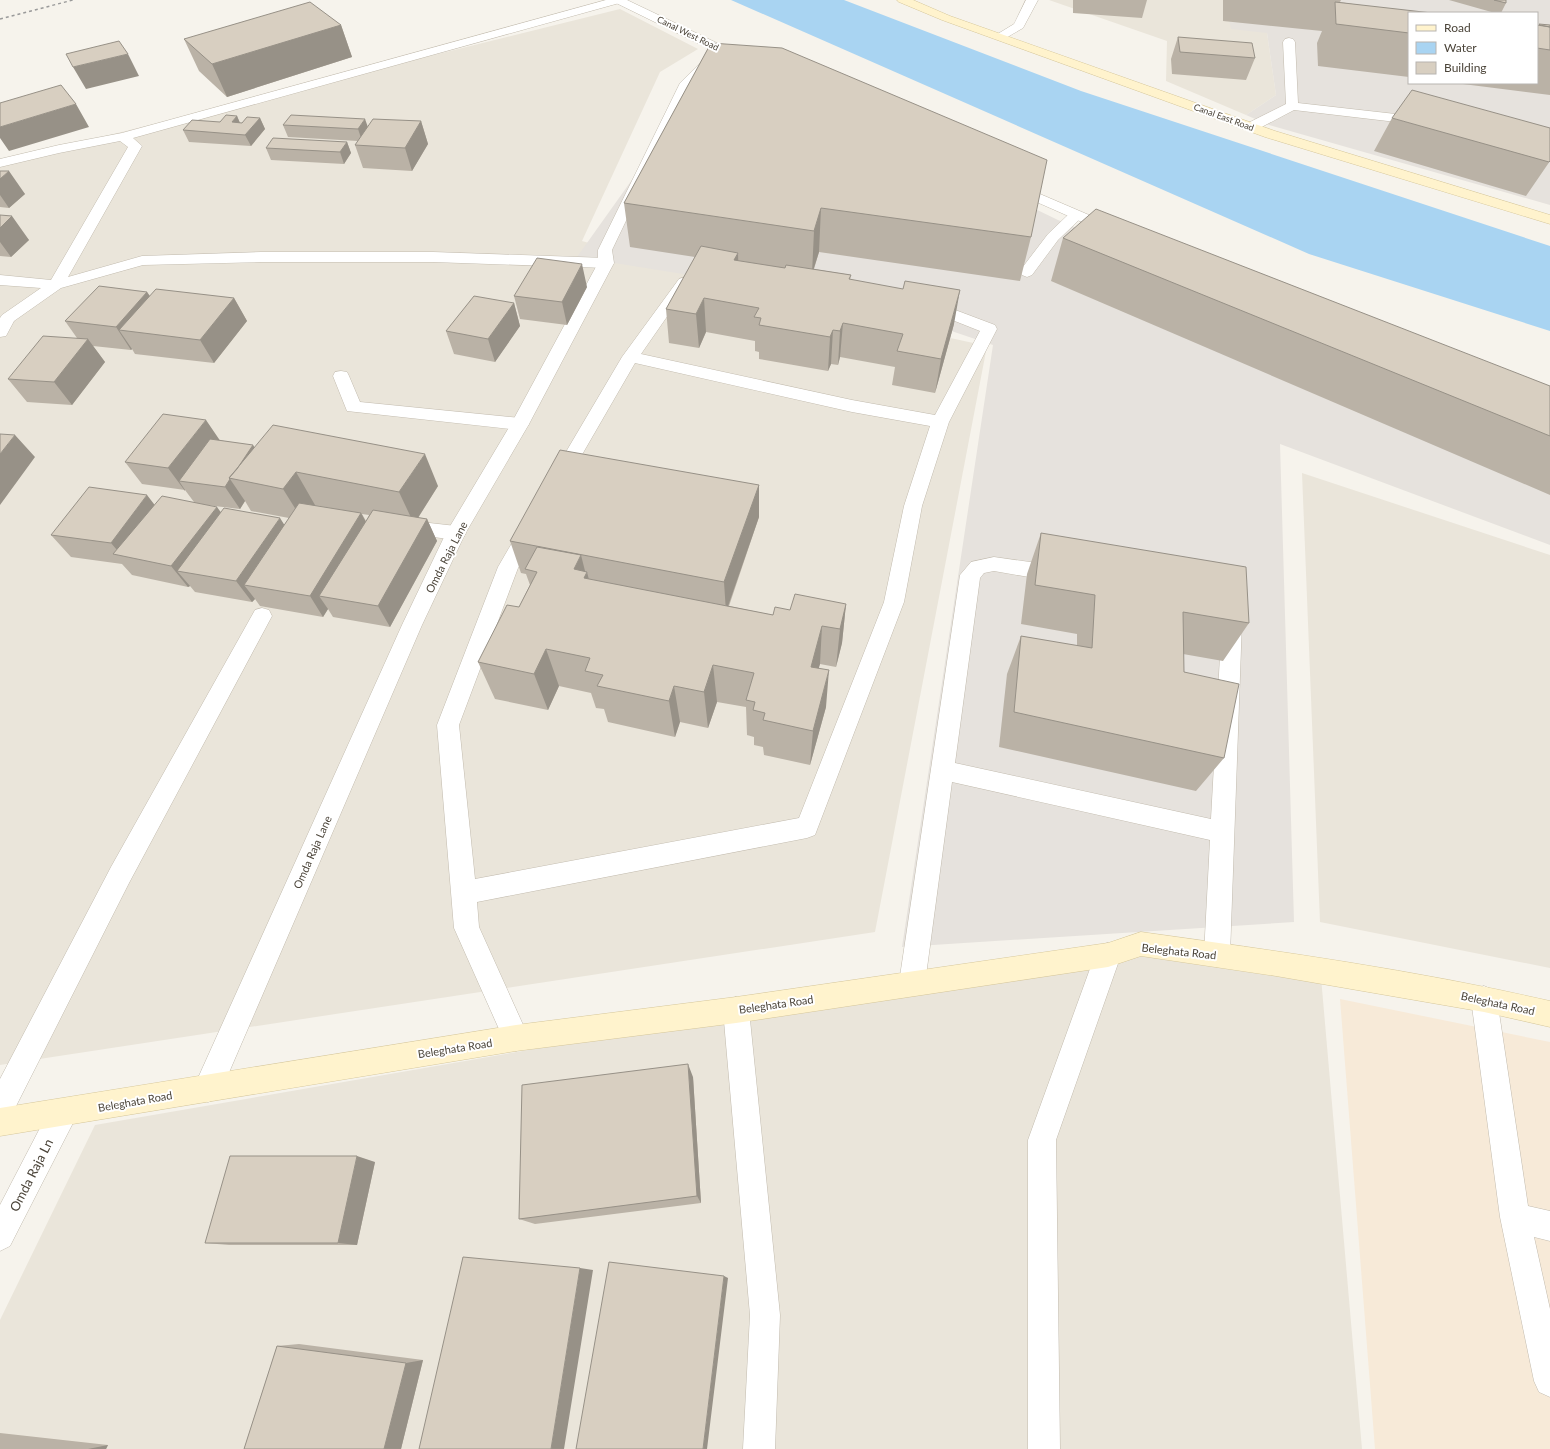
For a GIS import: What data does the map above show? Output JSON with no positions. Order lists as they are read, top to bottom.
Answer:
{
  "streets": {
    "main road": ["Canal East Road", "Beleghata Road"],
    "street": ["Canal West Road", "Omda Raja Lane", "Omda Raja Ln"]
  },
  "crossings": [
    ["Canal West Road", "Omda Raja Lane"],
    ["Omda Raja Lane", "Beleghata Road"],
    ["Beleghata Road", "Omda Raja Ln"]
  ],
  "legend": ["Road", "Water", "Building"]
}
